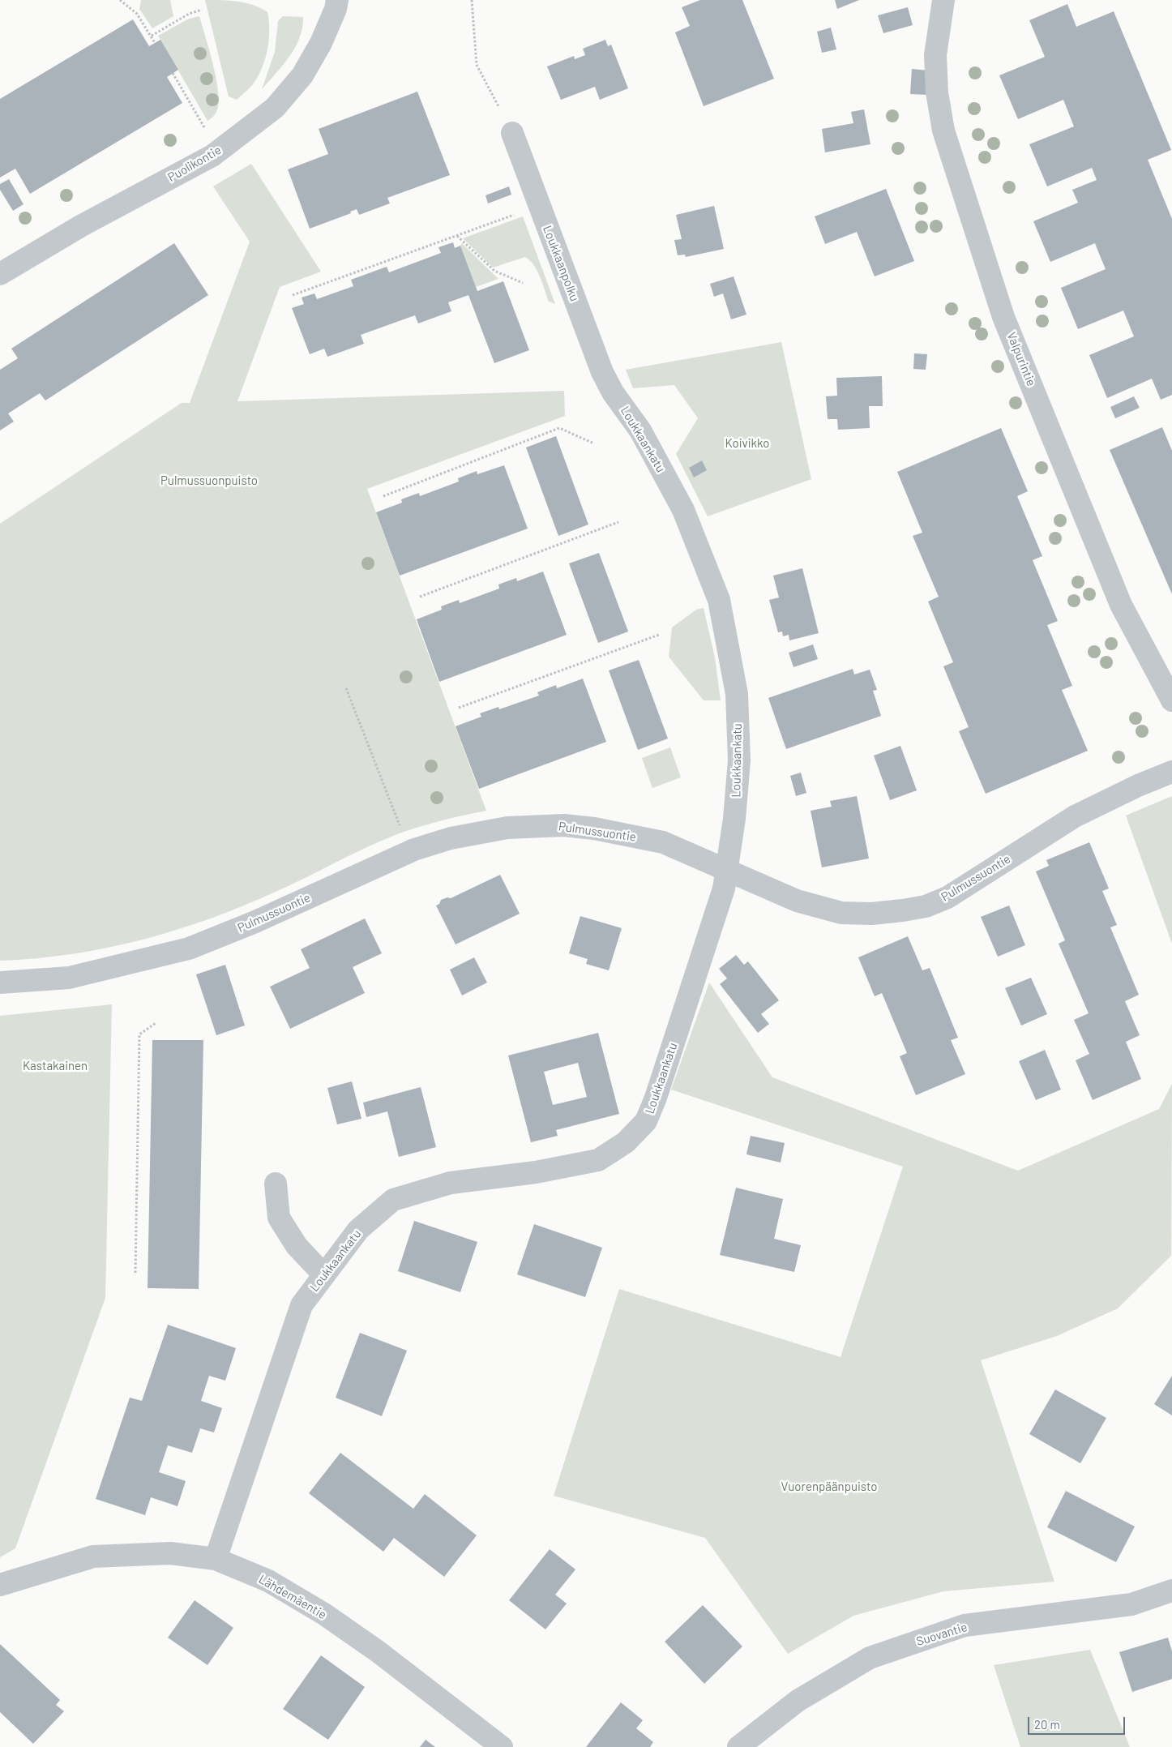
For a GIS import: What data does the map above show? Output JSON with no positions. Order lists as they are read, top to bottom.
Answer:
{
  "streets": {
    "street": [
      "Puolikontie",
      "Loukkaanpolku",
      "Valpurintie",
      "Loukkaankatu",
      "Pulmussuontie",
      "Lähdemäentie",
      "Suovantie"
    ]
  },
  "crossings": [
    ["Loukkaanpolku", "Loukkaankatu"],
    ["Loukkaankatu", "Pulmussuontie"],
    ["Loukkaankatu", "Lähdemäentie"]
  ],
  "parks": [
    "Koivikko",
    "Pulmussuonpuisto",
    "Kastakainen",
    "Vuorenpäänpuisto"
  ],
  "scale_bar": "20 m"
}
